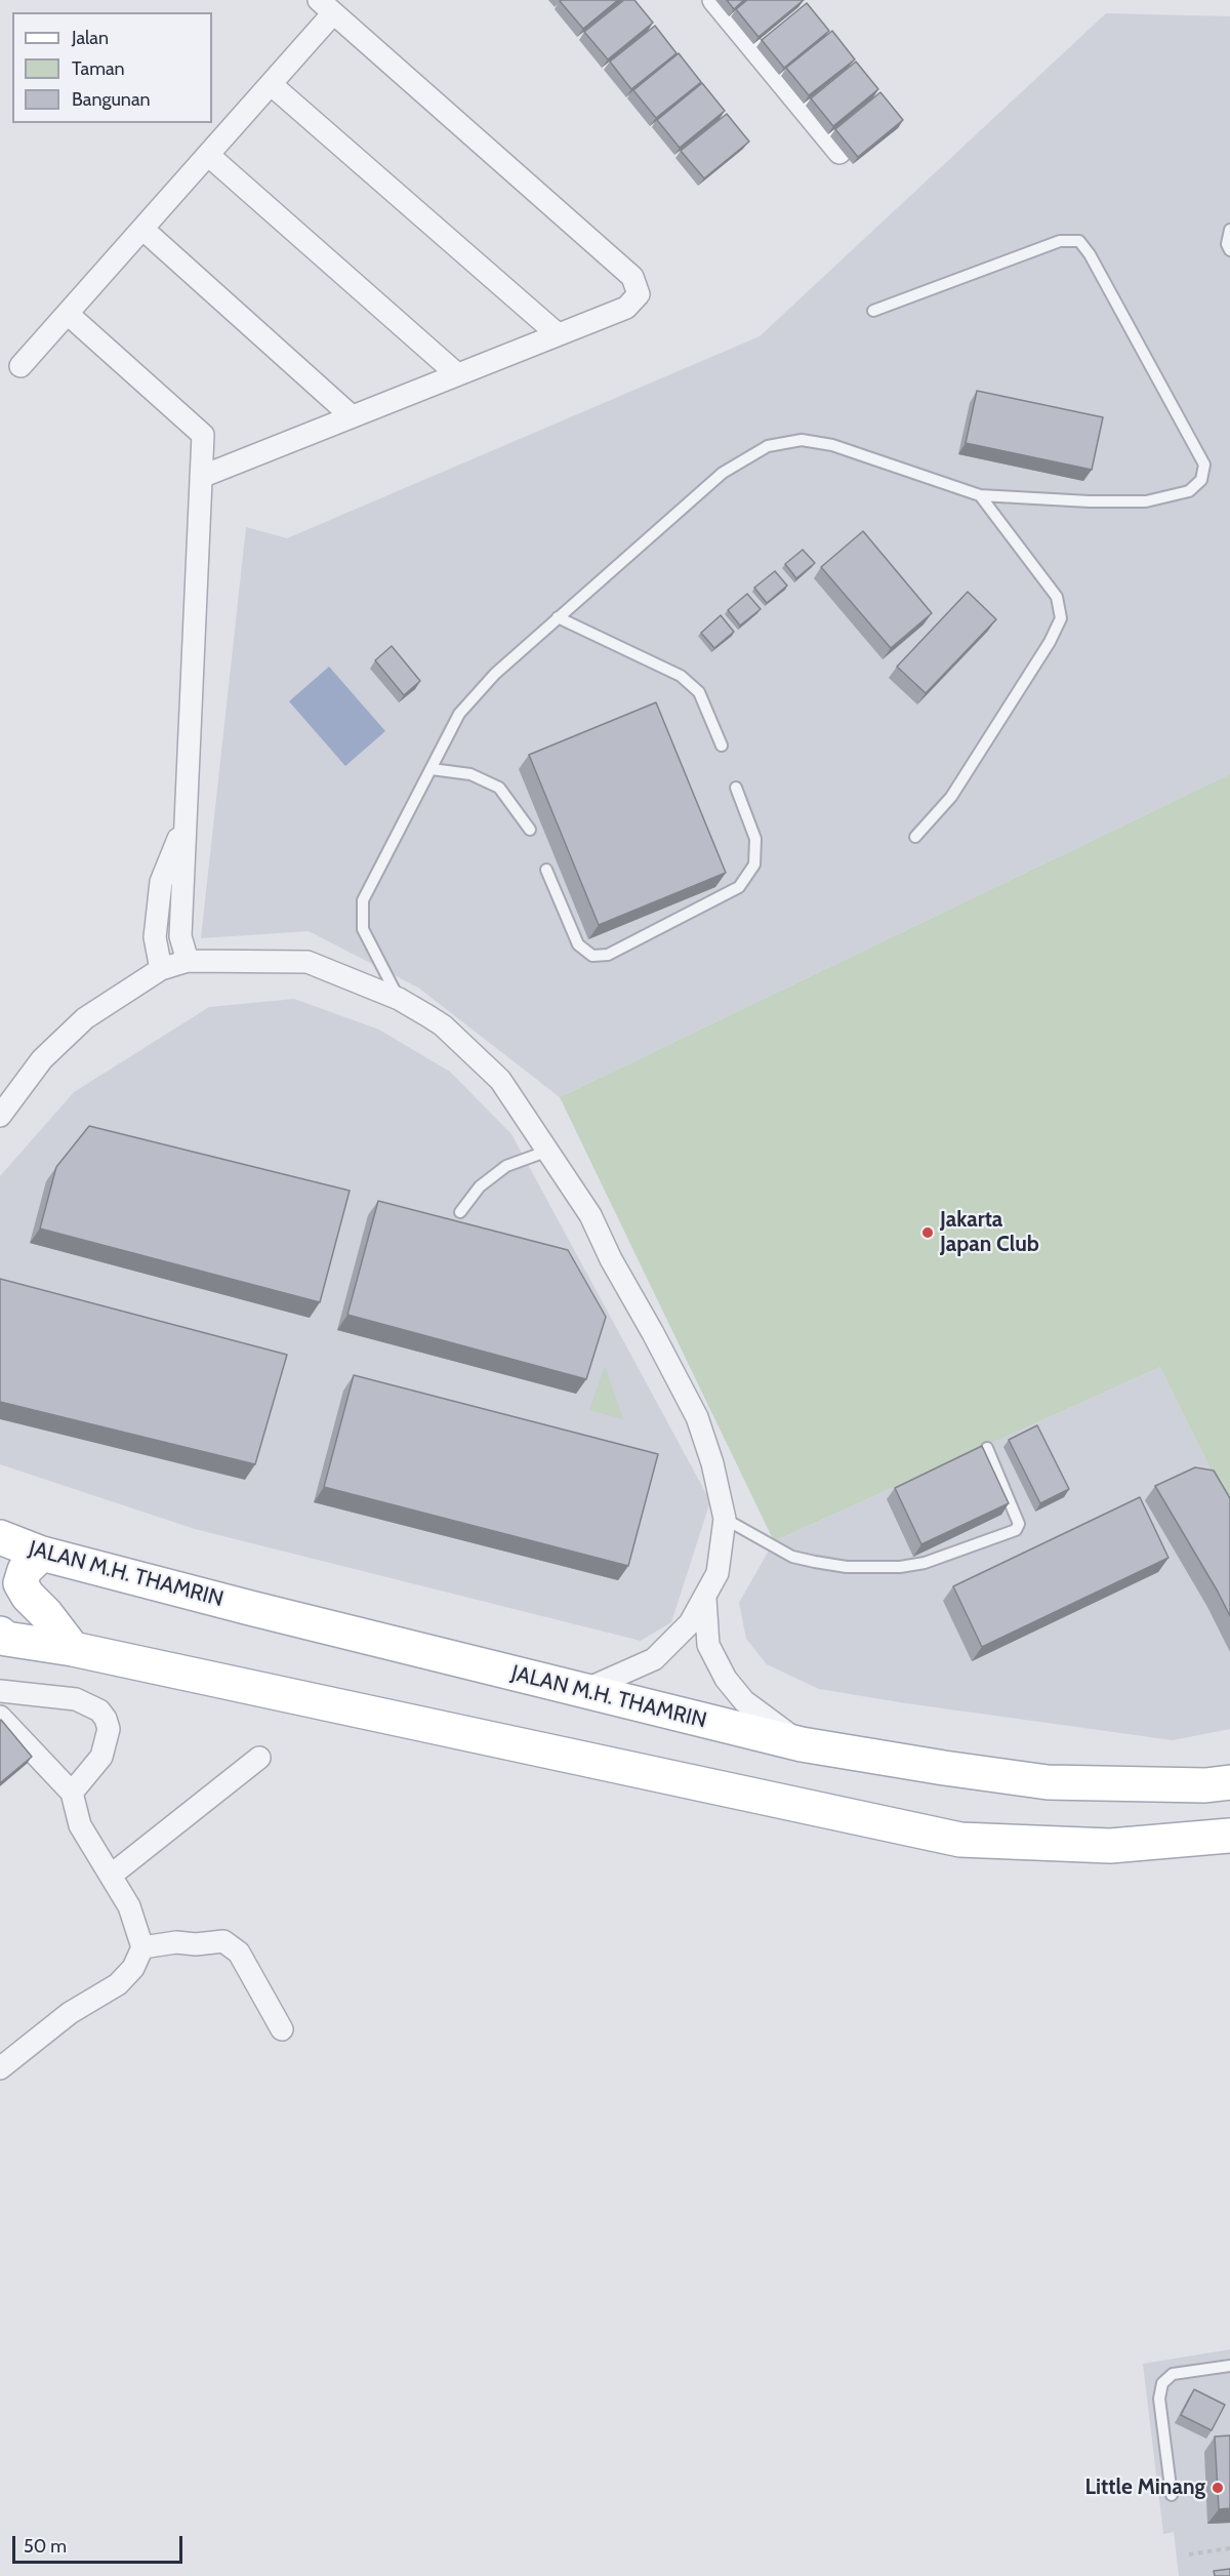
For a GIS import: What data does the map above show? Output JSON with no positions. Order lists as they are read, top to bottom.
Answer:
{
  "streets": {
    "main road": ["JALAN M.H. THAMRIN"]
  },
  "places": ["Jakarta Japan Club", "Little Minang"],
  "legend": ["Jalan", "Taman", "Bangunan"],
  "scale_bar": "50 m"
}
